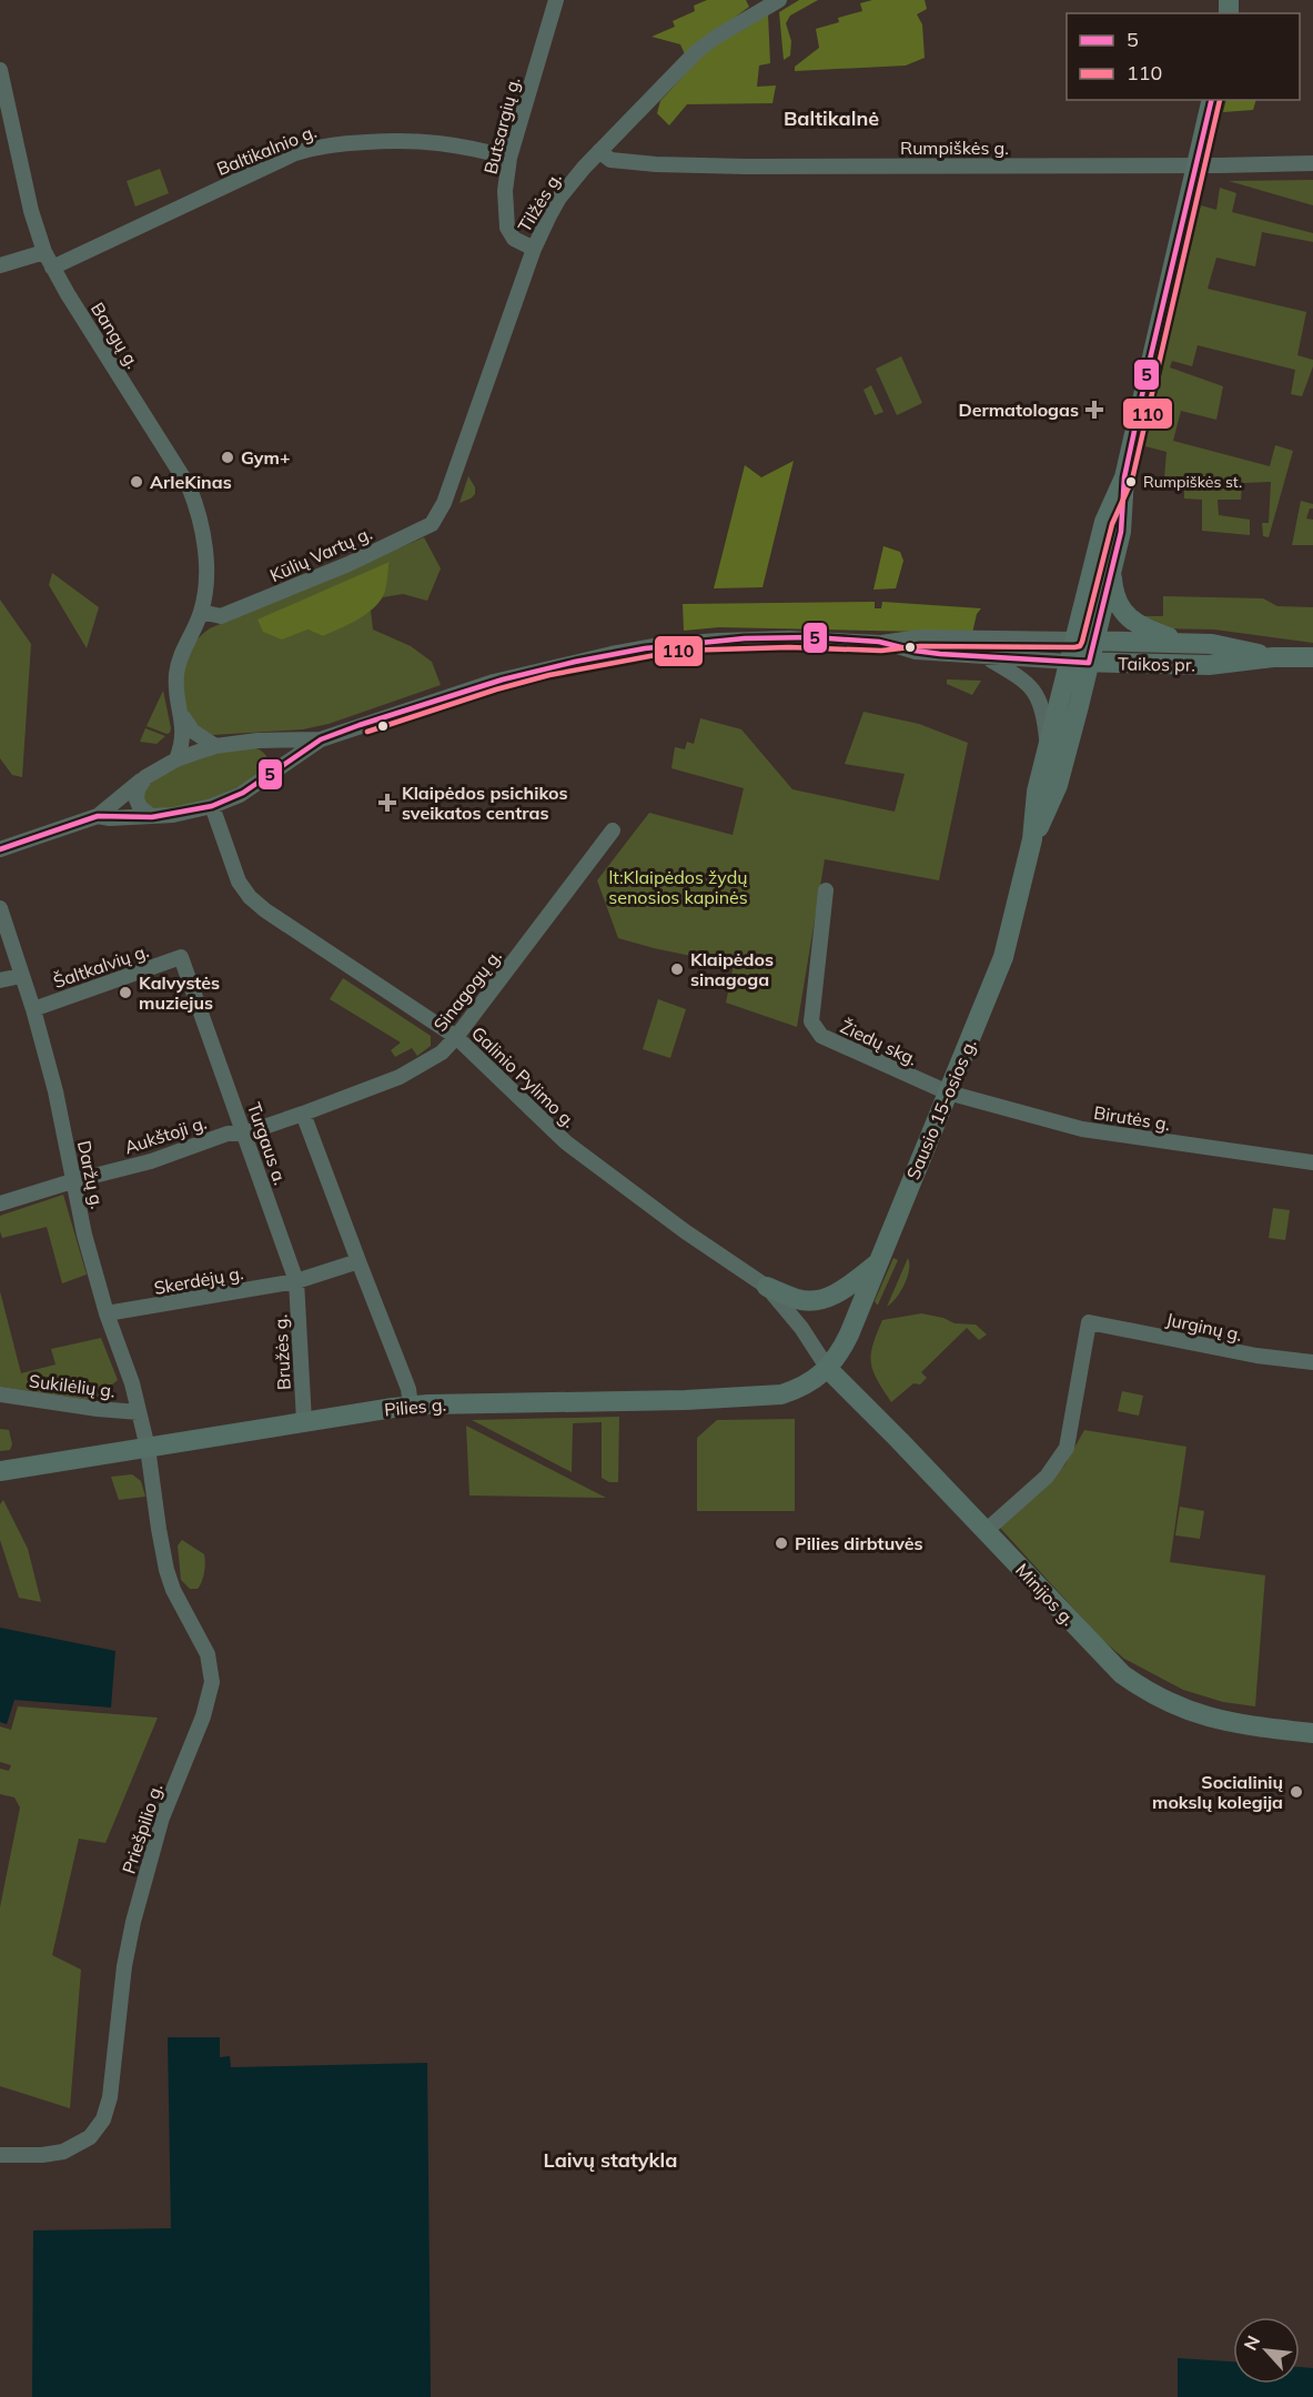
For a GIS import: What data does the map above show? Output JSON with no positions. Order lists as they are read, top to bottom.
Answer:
{
  "streets": {
    "main road": [
      "Taikos pr.",
      "Sausio 15-osios g.",
      "Pilies g.",
      "Minijos g."
    ],
    "street": [
      "Butsargių g.",
      "Rumpiškės g.",
      "Baltikalnio g.",
      "Tilžės g.",
      "Bangų g.",
      "Kūlių Vartų g.",
      "Šaltkalvių g.",
      "Sinagogų g.",
      "Žiedų skg.",
      "Galinio Pylimo g.",
      "Birutės g.",
      "Aukštoji g.",
      "Turgaus a.",
      "Daržų g.",
      "Skerdėjų g.",
      "Jurginų g.",
      "Bružės g.",
      "Sukilėlių g.",
      "Priešpilio g."
    ]
  },
  "crossings": [
    ["Butsargių g.", "Baltikalnio g."],
    ["Butsargių g.", "Tilžės g."],
    ["Rumpiškės g.", "Tilžės g."],
    ["Rumpiškės g.", "Sausio 15-osios g."],
    ["Baltikalnio g.", "Bangų g."],
    ["Tilžės g.", "Kūlių Vartų g."],
    ["Bangų g.", "Kūlių Vartų g."],
    ["Taikos pr.", "Galinio Pylimo g."],
    ["Taikos pr.", "Sausio 15-osios g."],
    ["Šaltkalvių g.", "Turgaus a."],
    ["Šaltkalvių g.", "Daržų g."],
    ["Sinagogų g.", "Galinio Pylimo g."],
    ["Sinagogų g.", "Aukštoji g."],
    ["Sinagogų g.", "Turgaus a."],
    ["Žiedų skg.", "Sausio 15-osios g."],
    ["Žiedų skg.", "Birutės g."],
    ["Galinio Pylimo g.", "Sausio 15-osios g."],
    ["Galinio Pylimo g.", "Pilies g."],
    ["Galinio Pylimo g.", "Minijos g."],
    ["Sausio 15-osios g.", "Birutės g."],
    ["Sausio 15-osios g.", "Pilies g."],
    ["Sausio 15-osios g.", "Minijos g."],
    ["Aukštoji g.", "Daržų g."],
    ["Turgaus a.", "Skerdėjų g."],
    ["Turgaus a.", "Bružės g."],
    ["Daržų g.", "Skerdėjų g."],
    ["Daržų g.", "Sukilėlių g."],
    ["Daržų g.", "Pilies g."],
    ["Daržų g.", "Priešpilio g."],
    ["Skerdėjų g.", "Bružės g."],
    ["Jurginų g.", "Minijos g."],
    ["Bružės g.", "Pilies g."],
    ["Pilies g.", "Minijos g."],
    ["Pilies g.", "Priešpilio g."]
  ],
  "districts": ["Baltikalnė", "Laivų statykla"],
  "parks": ["lt:Klaipėdos žydų senosios kapinės"],
  "places": {
    "health": ["Dermatologas", "Klaipėdos psichikos sveikatos centras"],
    "other": [
      "Gym+",
      "ArleKinas",
      "Rumpiškės st.",
      "Klaipėdos sinagoga",
      "Kalvystės muziejus",
      "Pilies dirbtuvės",
      "Socialinių mokslų kolegija"
    ]
  },
  "lines": ["transit line 5", "transit line 110"],
  "legend": ["5", "110"],
  "north": "top left"
}
